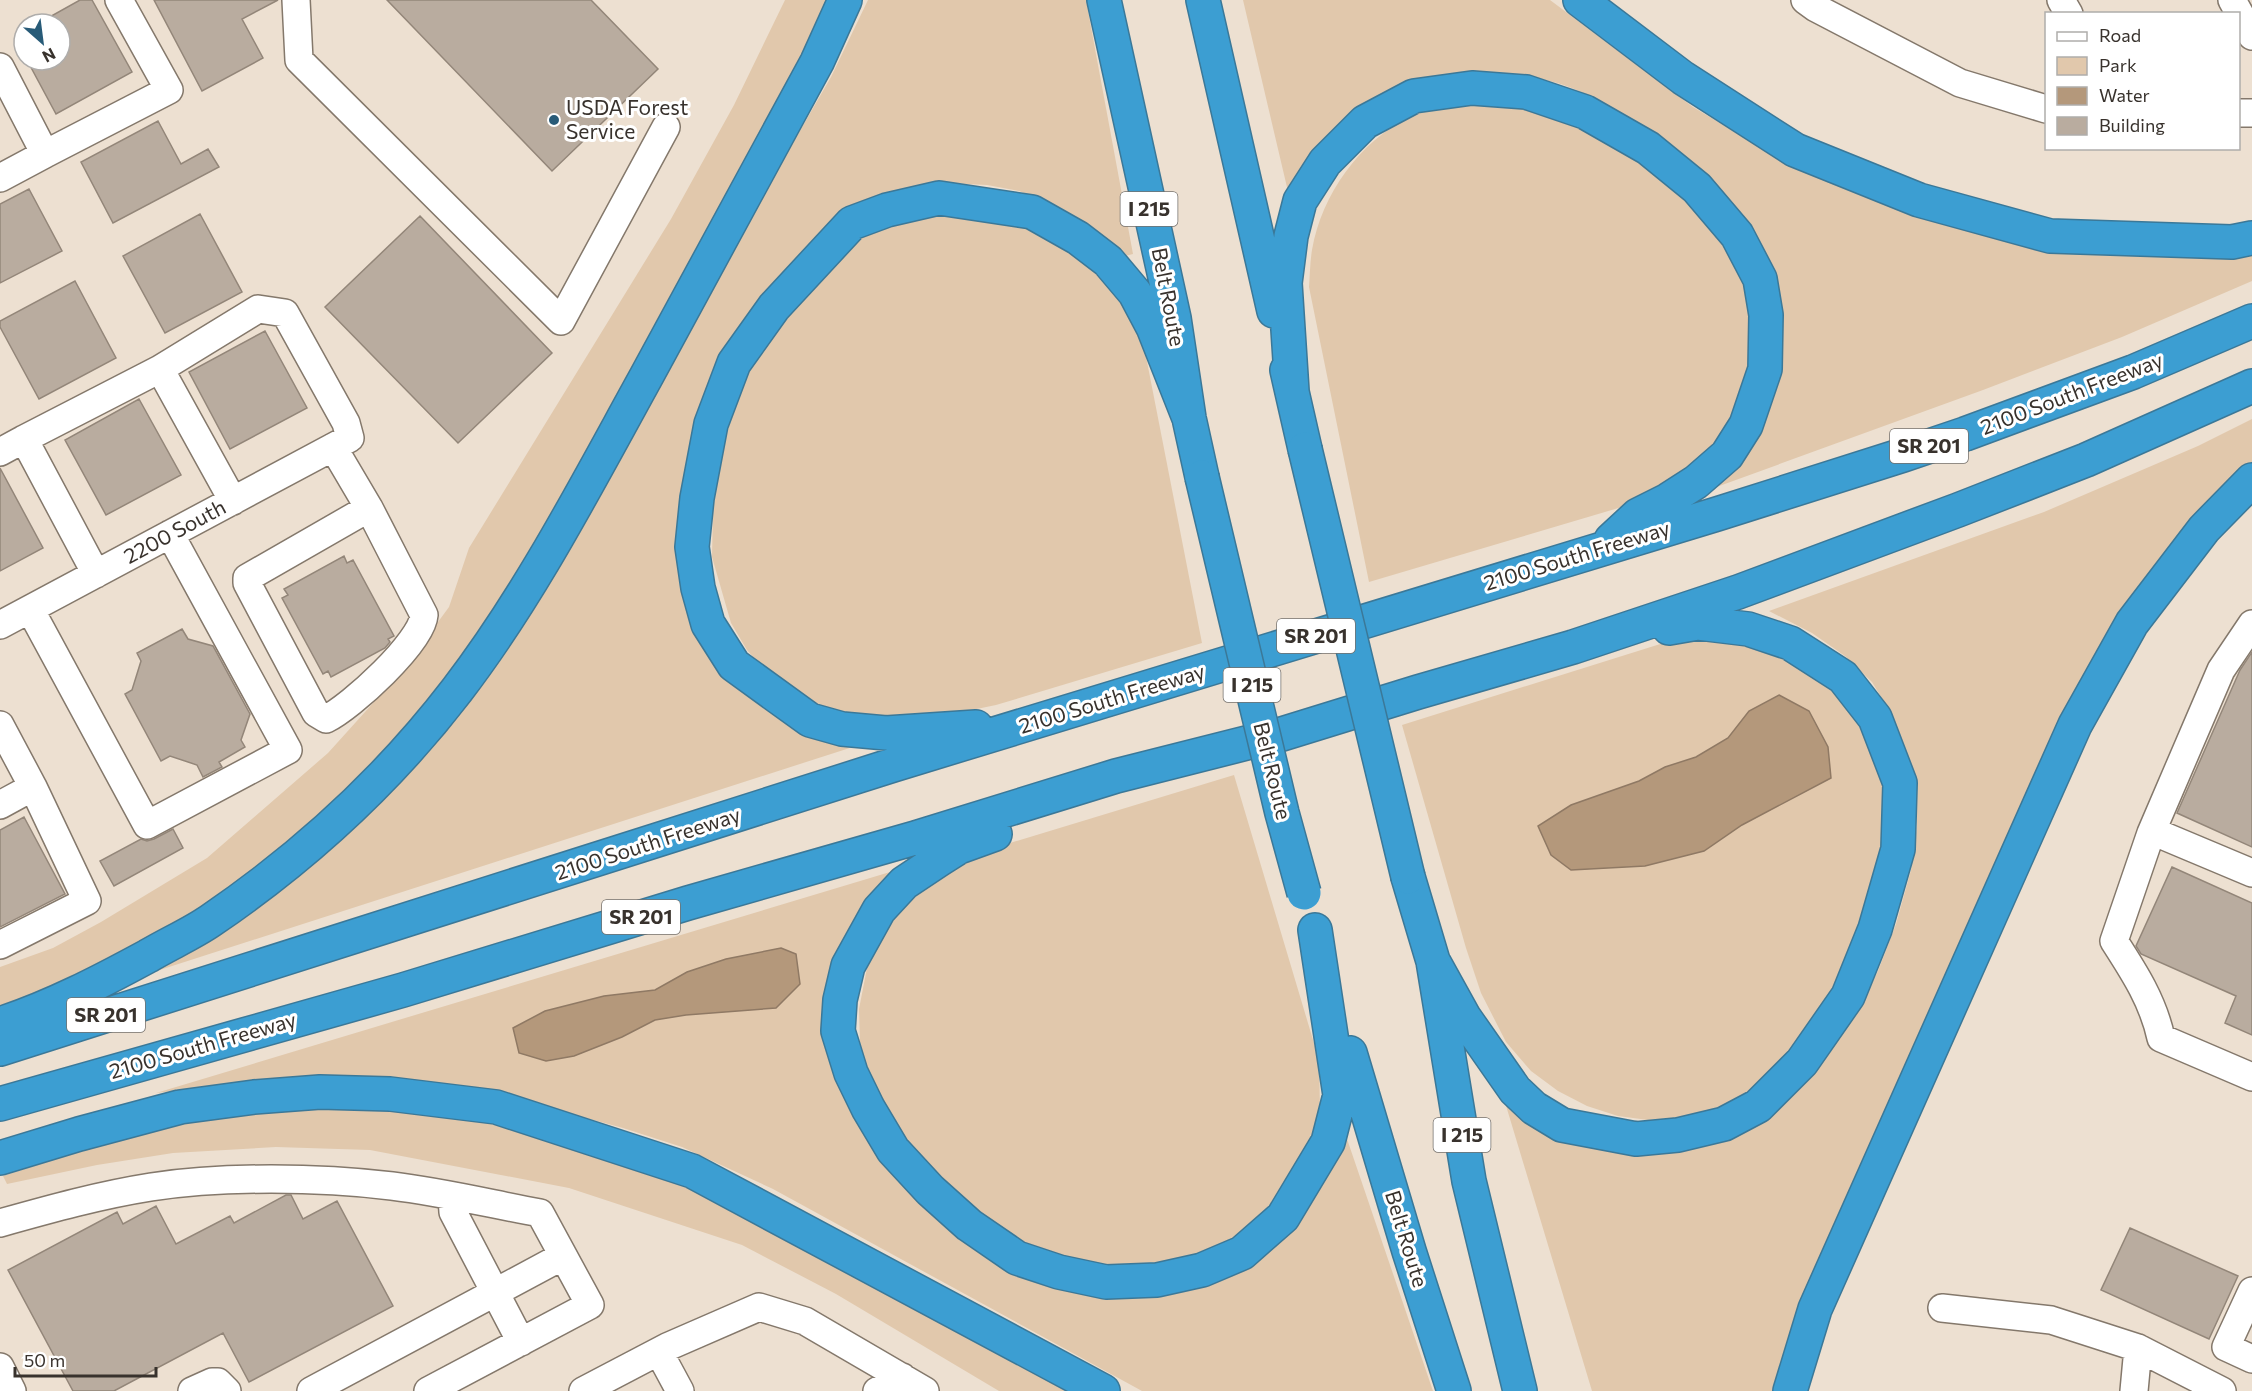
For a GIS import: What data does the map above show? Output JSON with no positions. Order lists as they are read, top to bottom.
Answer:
{
  "streets": {
    "highway": [
      "I 215",
      "Belt Route",
      "2100 South Freeway",
      "SR 201"
    ],
    "street": ["2200 South"]
  },
  "places": ["USDA Forest Service"],
  "legend": [
    "Road",
    "Park",
    "Water",
    "Building"
  ],
  "scale_bar": "50 m",
  "north": "bottom right"
}
